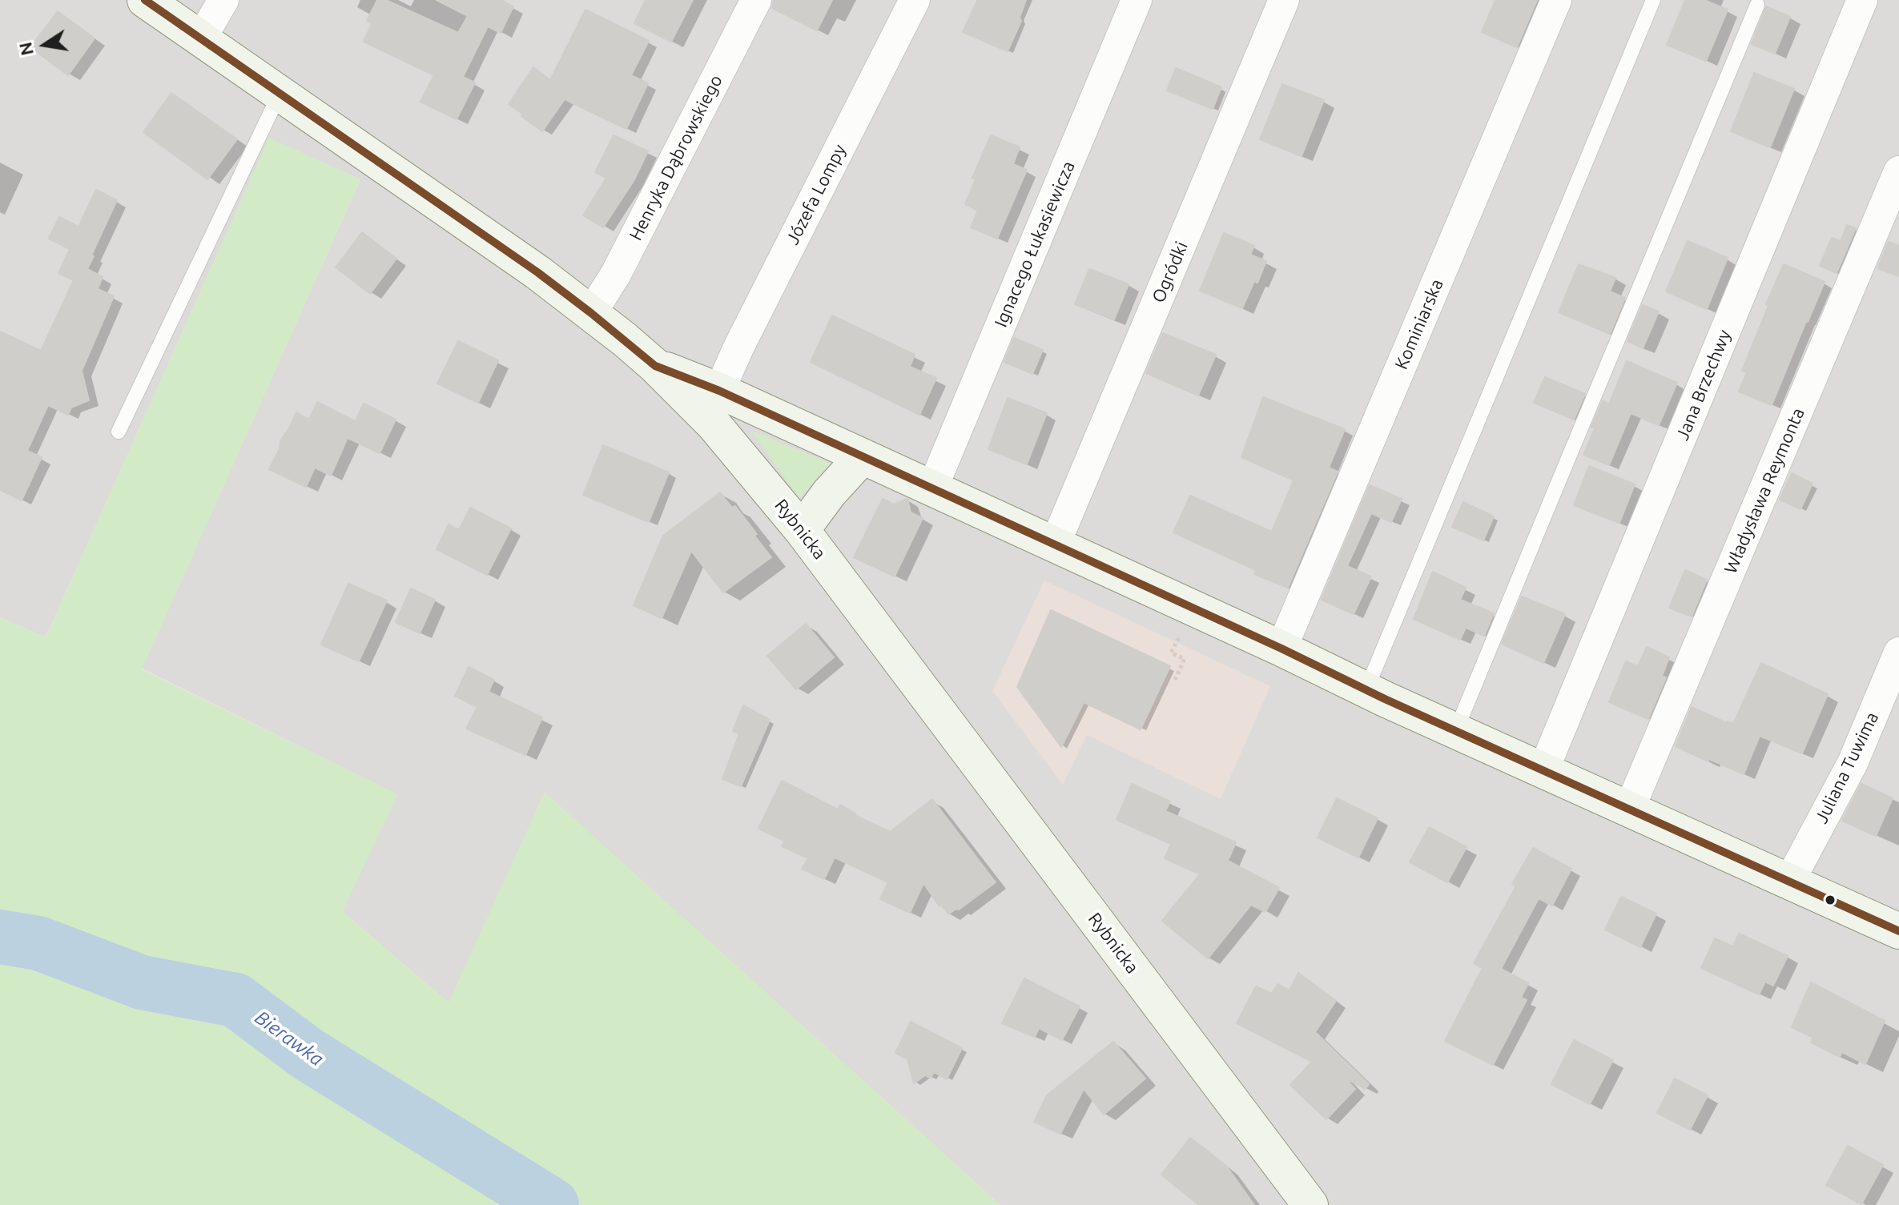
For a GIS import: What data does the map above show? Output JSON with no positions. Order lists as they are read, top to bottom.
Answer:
{
  "streets": {
    "main road": ["Rybnicka"],
    "street": [
      "Henryka Dąbrowskiego",
      "Józefa Lompy",
      "Ignacego Łukasiewicza",
      "Ogródki",
      "Kominiarska",
      "Jana Brzechwy",
      "Władysława Reymonta",
      "Juliana Tuwima"
    ]
  },
  "crossings": [
    ["Henryka Dąbrowskiego", "Rybnicka"]
  ],
  "water": ["Bierawka"],
  "north": "left"
}
